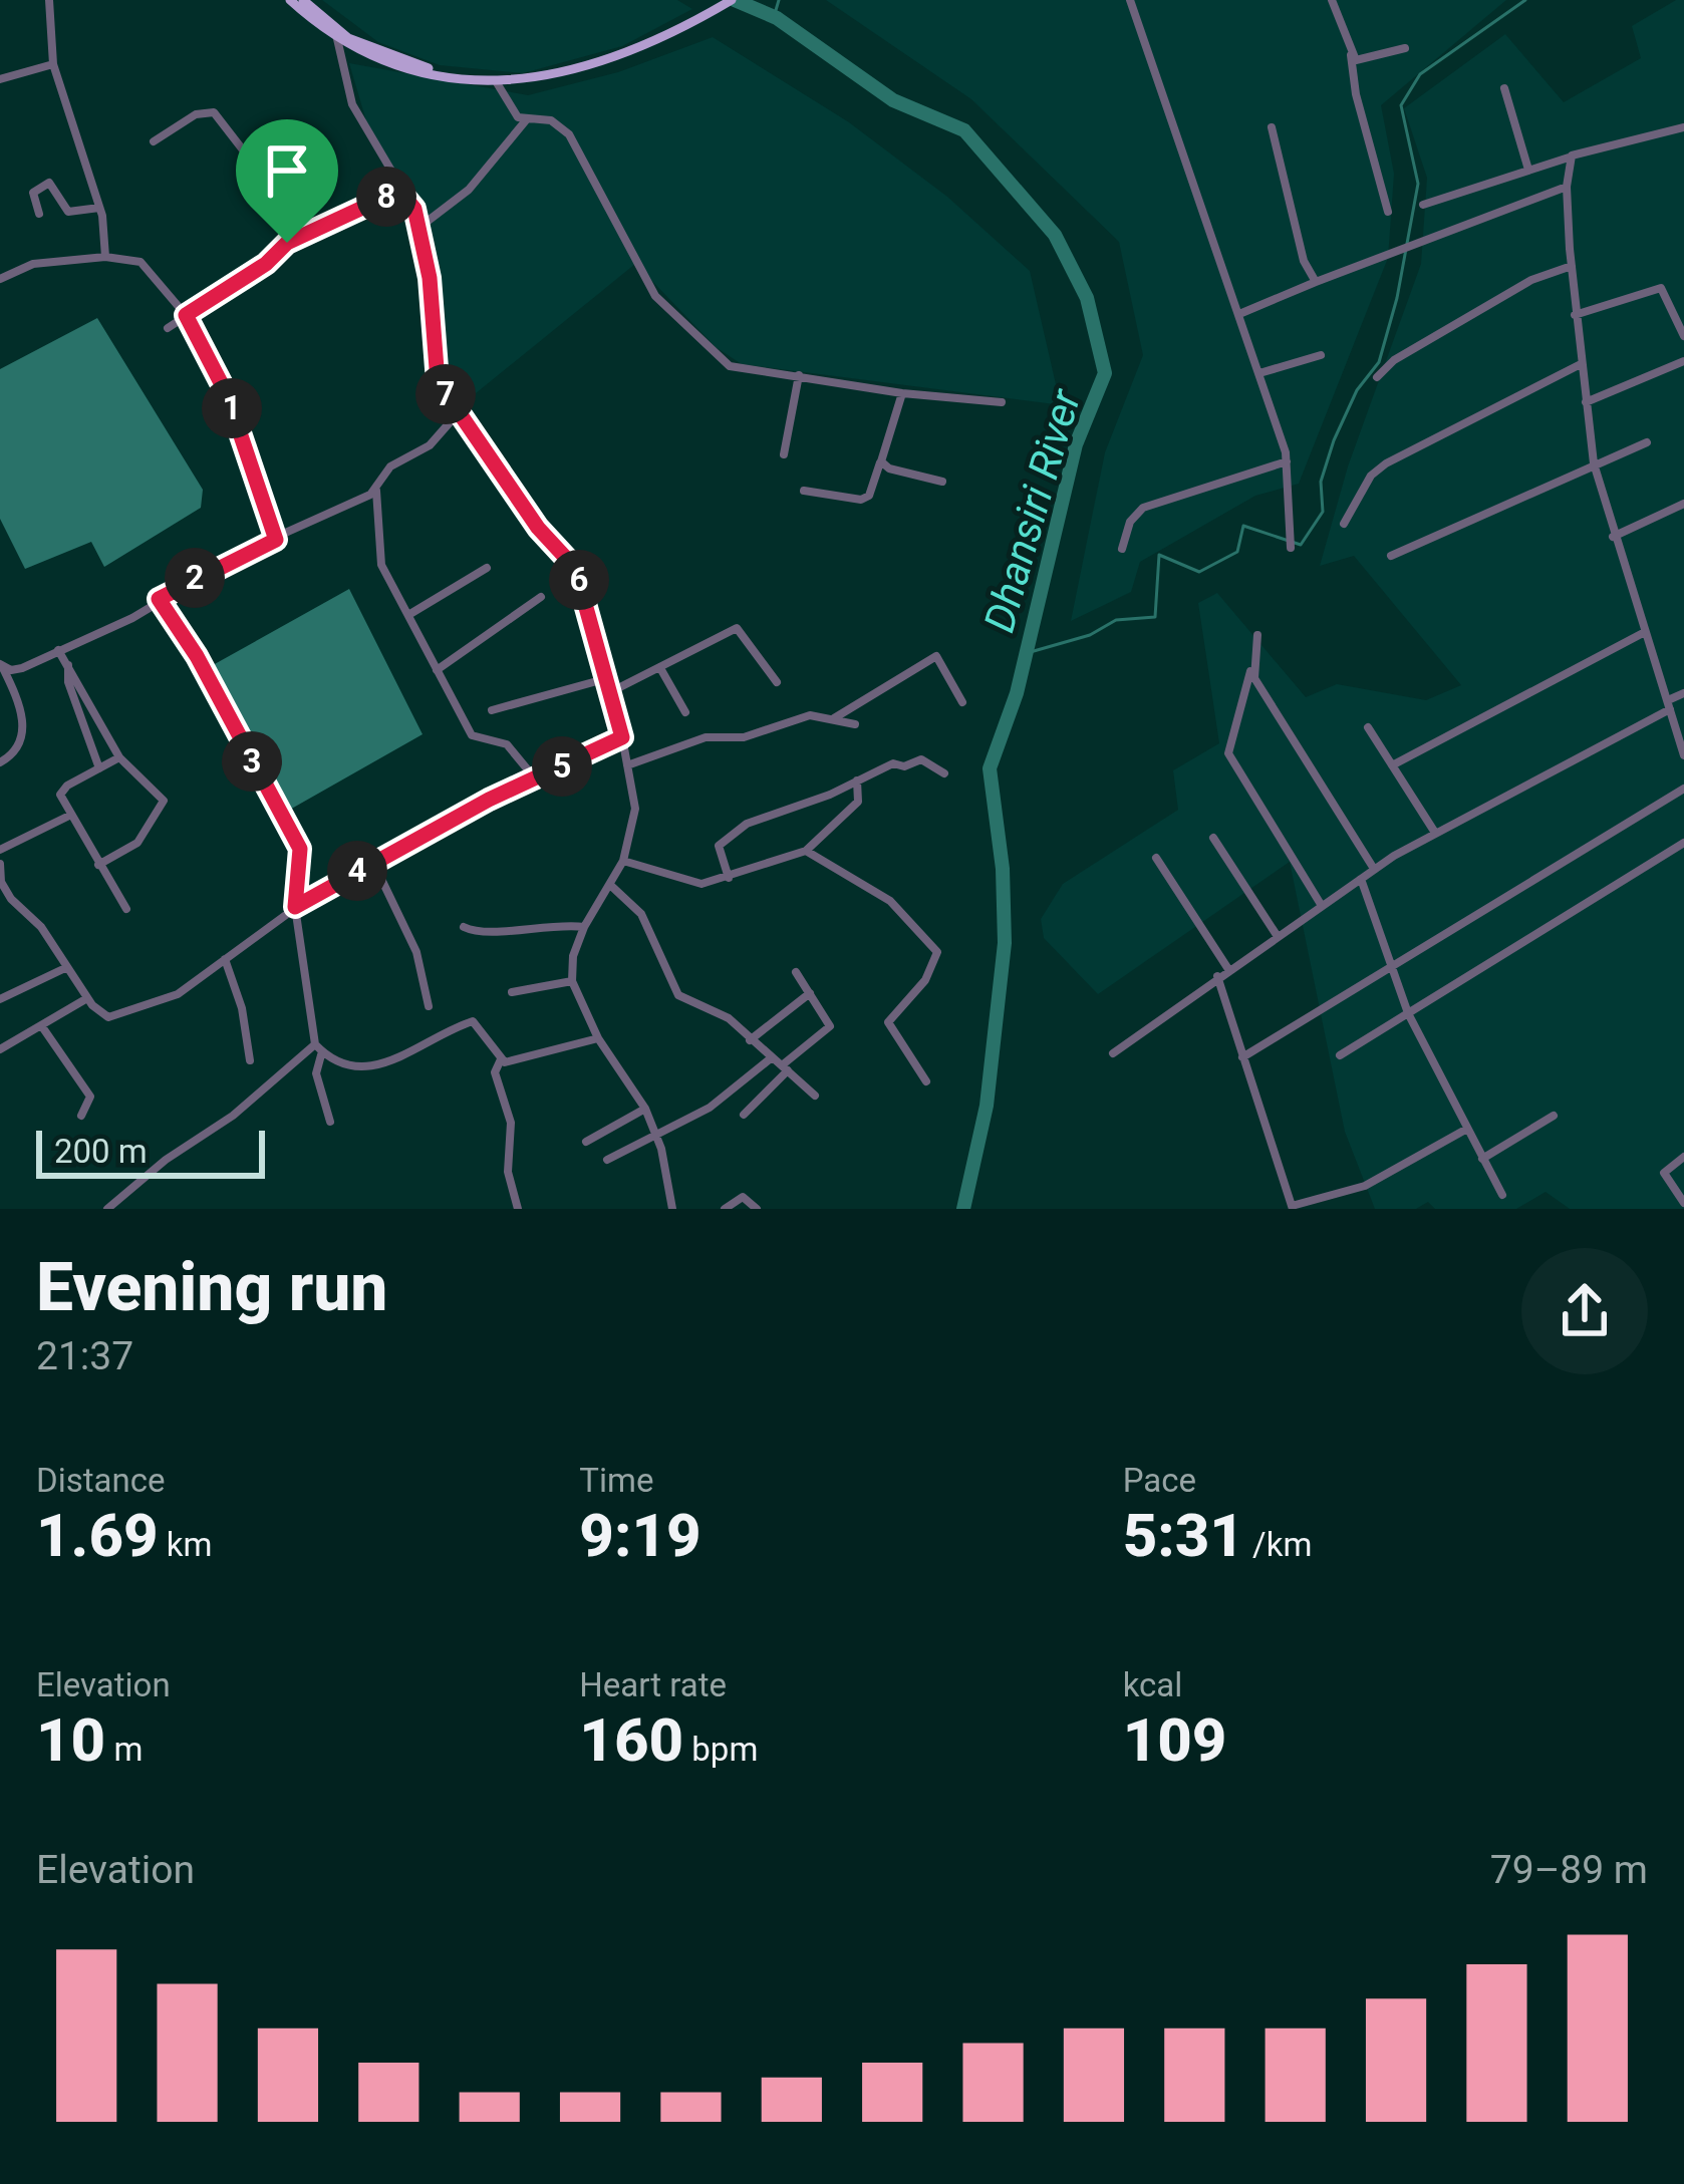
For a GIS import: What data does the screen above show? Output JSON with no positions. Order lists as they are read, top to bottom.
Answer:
{
  "water": ["Dhansiri River"],
  "scale_bar": "200 m",
  "page": {
    "pins": [
      "8",
      "7",
      "1",
      "2",
      "6",
      "3",
      "5",
      "4"
    ],
    "scale": "200 m",
    "heading": ["Evening run", "21:37"],
    "stats": [
      ["Distance", "1.69 km"],
      ["Time", "9:19"],
      ["Pace", "5:31 /km"],
      ["Elevation", "10 m"],
      ["Heart rate", "160 bpm"],
      ["kcal", "109"]
    ],
    "chart": ["Elevation", "79–89 m"]
  }
}
